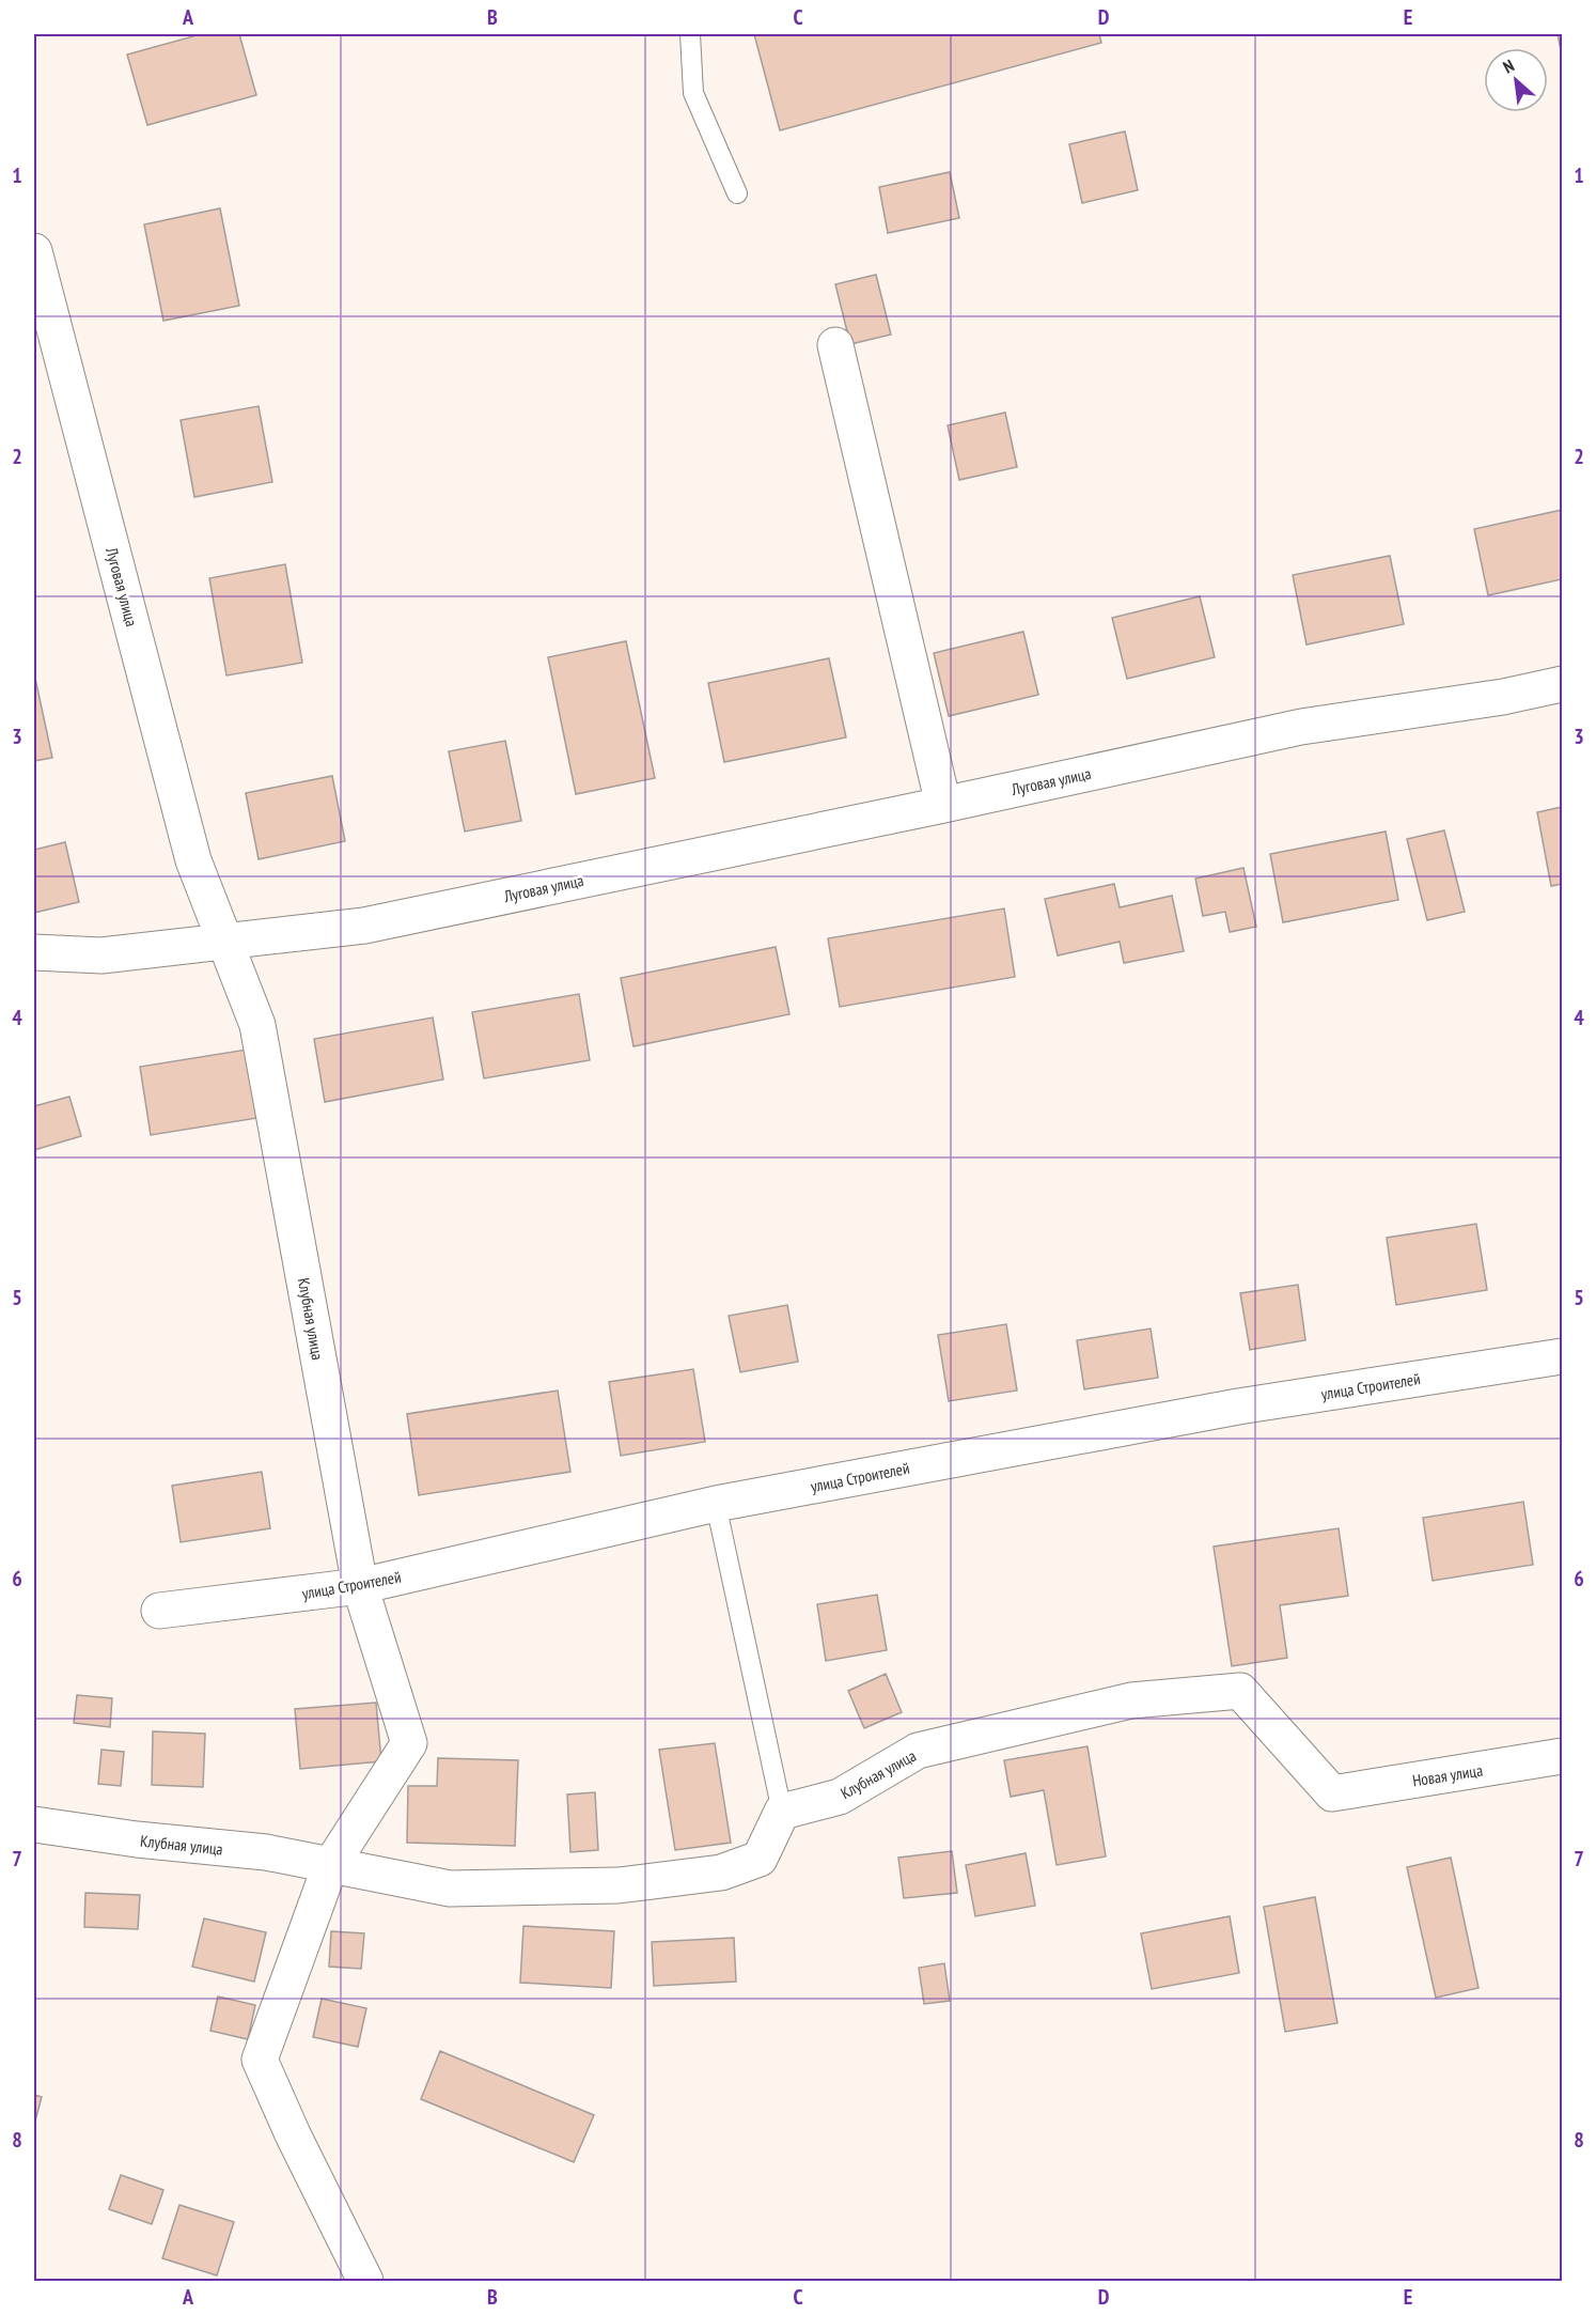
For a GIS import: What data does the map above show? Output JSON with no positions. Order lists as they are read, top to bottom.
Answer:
{
  "streets": {
    "street": [
      "Луговая улица",
      "Клубная улица",
      "улица Строителей",
      "Новая улица"
    ]
  },
  "crossings": [
    ["Луговая улица", "Клубная улица"],
    ["Клубная улица", "улица Строителей"],
    ["Клубная улица", "Новая улица"]
  ],
  "north": "top left",
  "grid": {
    "columns": [
      "A",
      "B",
      "C",
      "D",
      "E"
    ],
    "rows": [
      "1",
      "2",
      "3",
      "4",
      "5",
      "6",
      "7",
      "8"
    ]
  }
}
